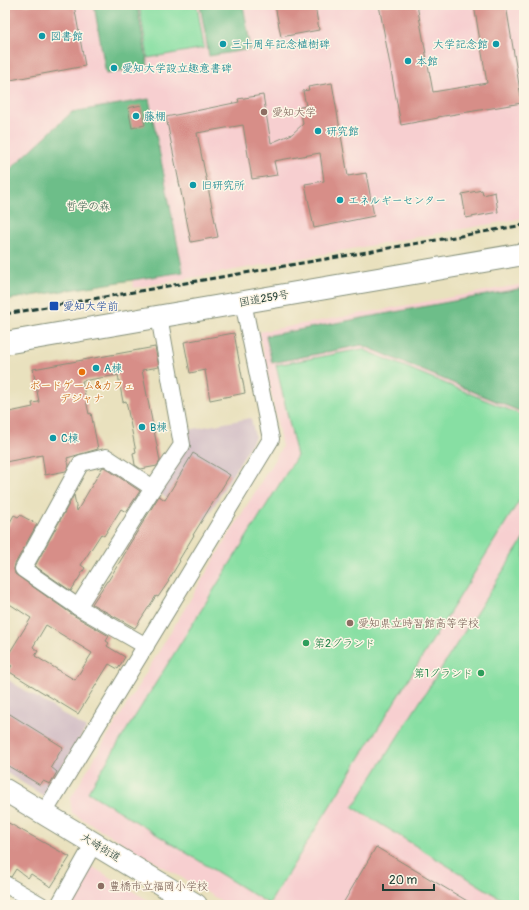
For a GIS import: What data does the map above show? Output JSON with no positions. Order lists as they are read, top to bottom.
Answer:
{
  "streets": {
    "main road": ["国道259号", "大崎街道"]
  },
  "parks": ["哲学の森"],
  "places": {
    "other": [
      "図書館",
      "三十周年記念植樹碑",
      "大学記念館",
      "本館",
      "愛知大学設立趣意書碑",
      "愛知大学",
      "藤棚",
      "研究館",
      "旧研究所",
      "エネルギーセンター",
      "A棟",
      "ボードゲーム&カフェ デジャナ",
      "B棟",
      "C棟",
      "愛知県立時習館高等学校",
      "第2グランド",
      "第1グランド",
      "豊橋市立福岡小学校"
    ],
    "transit": ["愛知大学前"]
  },
  "scale_bar": "20 m"
}
